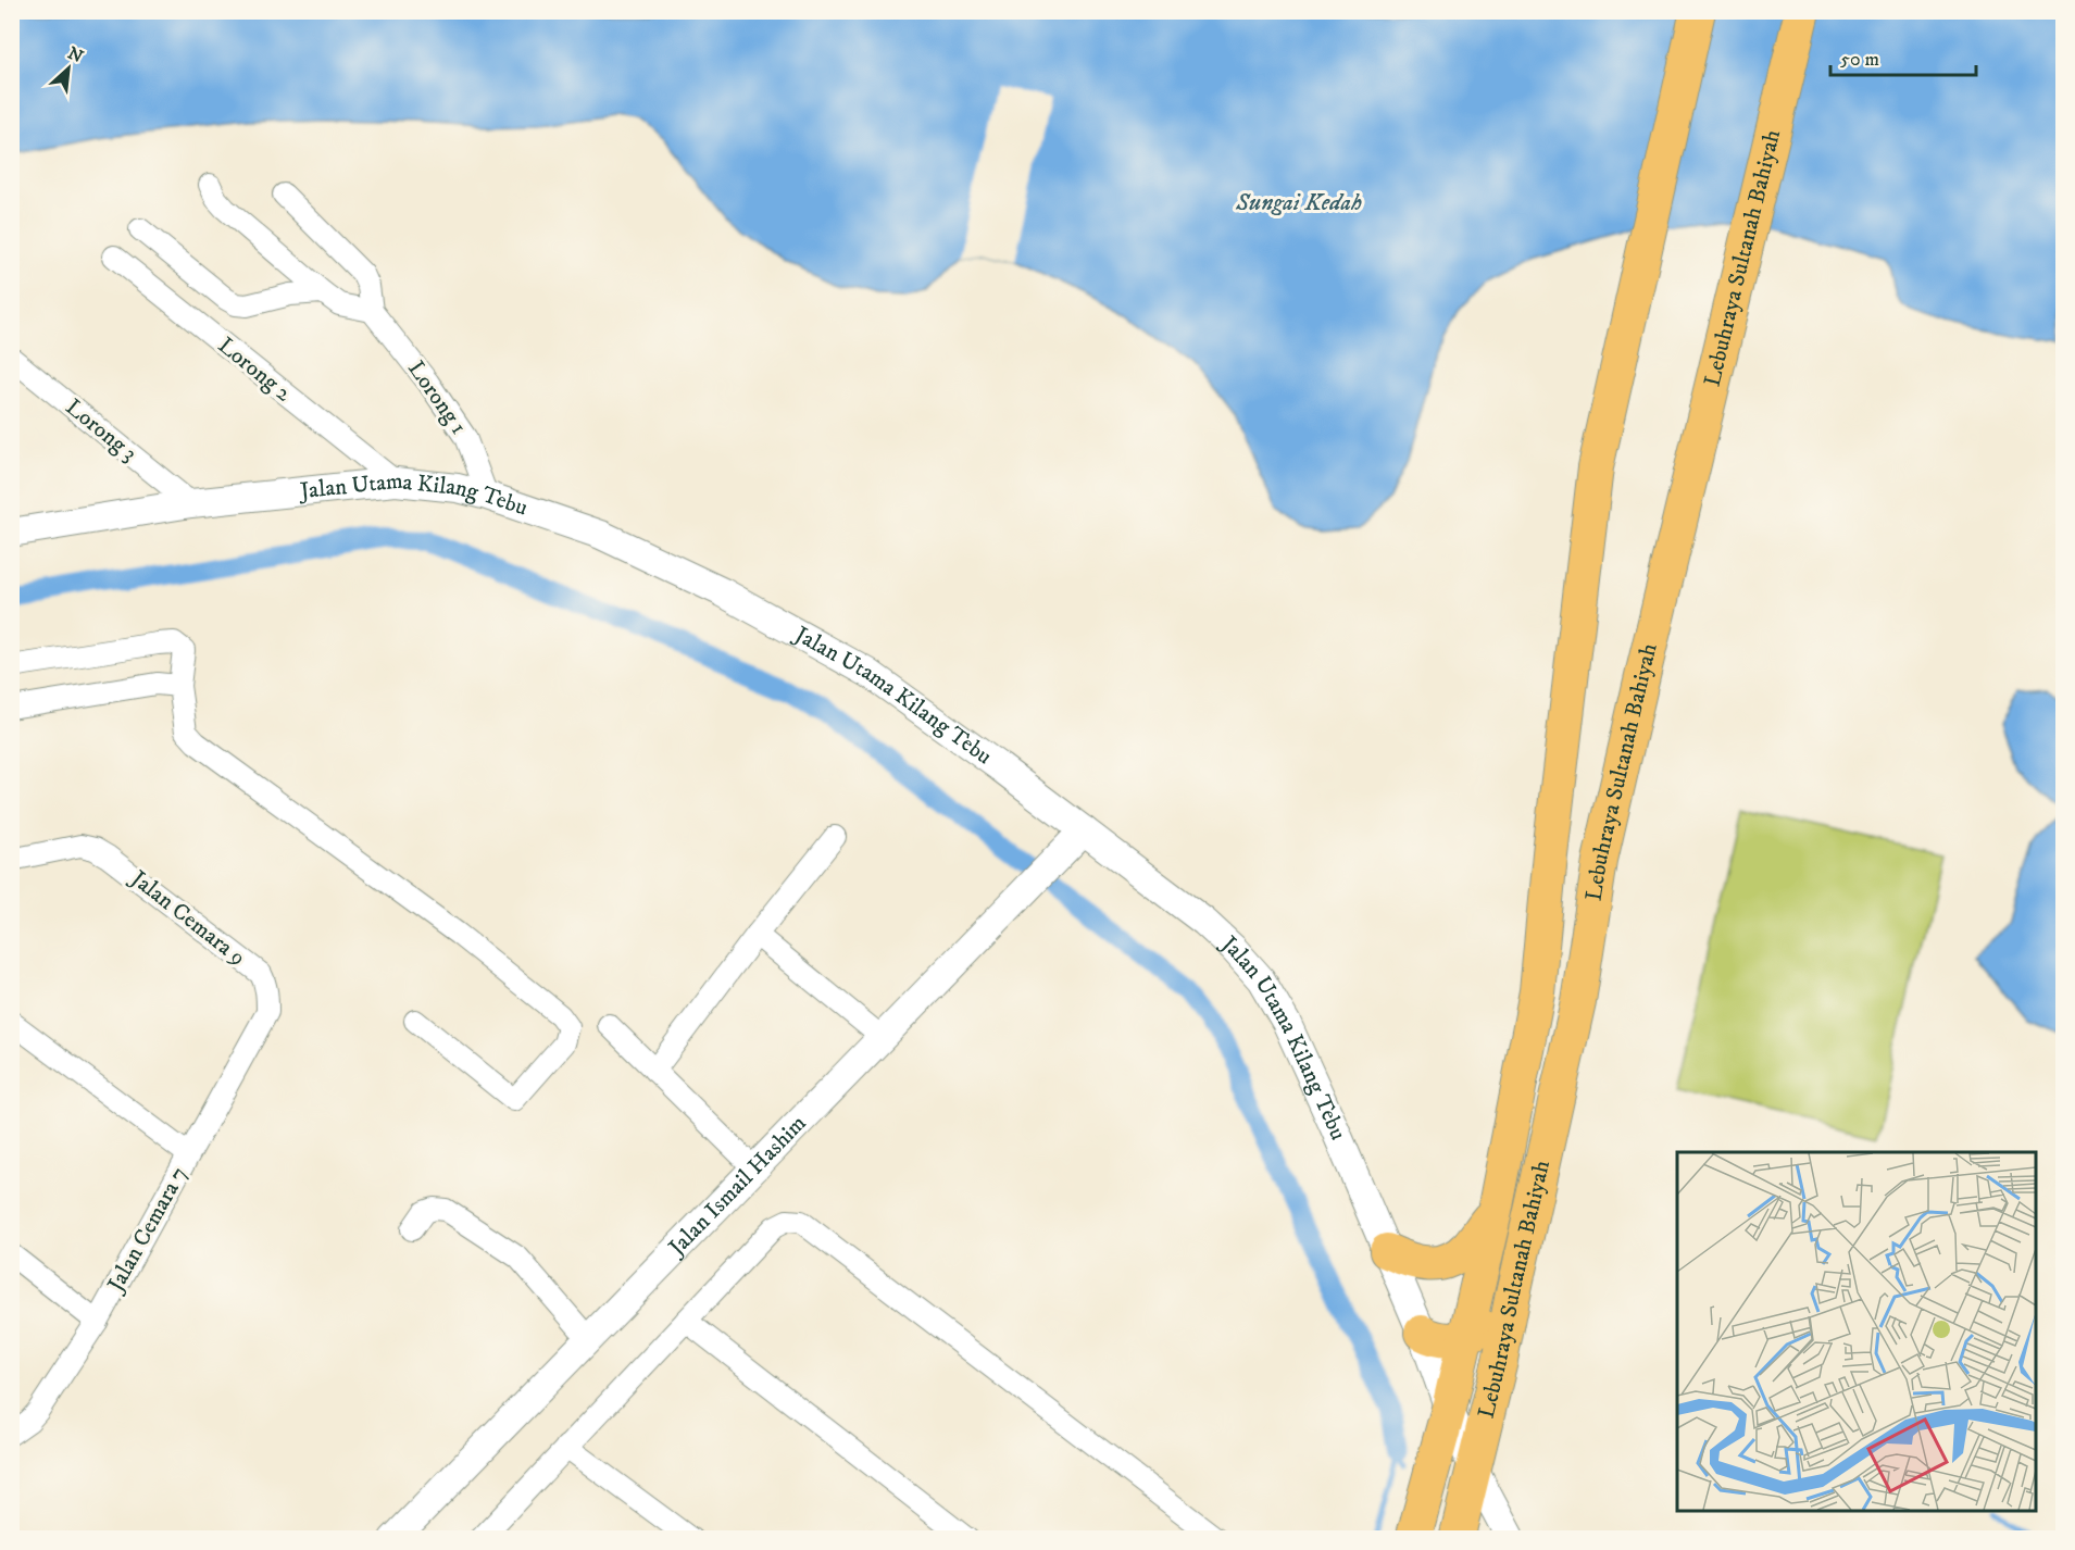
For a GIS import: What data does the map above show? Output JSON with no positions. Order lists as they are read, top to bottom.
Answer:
{
  "streets": {
    "main road": ["Lebuhraya Sultanah Bahiyah"],
    "street": [
      "Lorong 2",
      "Lorong 1",
      "Lorong 3",
      "Jalan Utama Kilang Tebu",
      "Jalan Cemara 9",
      "Jalan Ismail Hashim",
      "Jalan Cemara 7"
    ]
  },
  "crossings": [
    ["Lebuhraya Sultanah Bahiyah", "Jalan Utama Kilang Tebu"],
    ["Lorong 2", "Jalan Utama Kilang Tebu"],
    ["Lorong 1", "Jalan Utama Kilang Tebu"],
    ["Lorong 3", "Jalan Utama Kilang Tebu"],
    ["Jalan Utama Kilang Tebu", "Jalan Ismail Hashim"],
    ["Jalan Cemara 9", "Jalan Cemara 7"]
  ],
  "water": ["Sungai Kedah"],
  "scale_bar": "50 m",
  "north": "top right"
}
